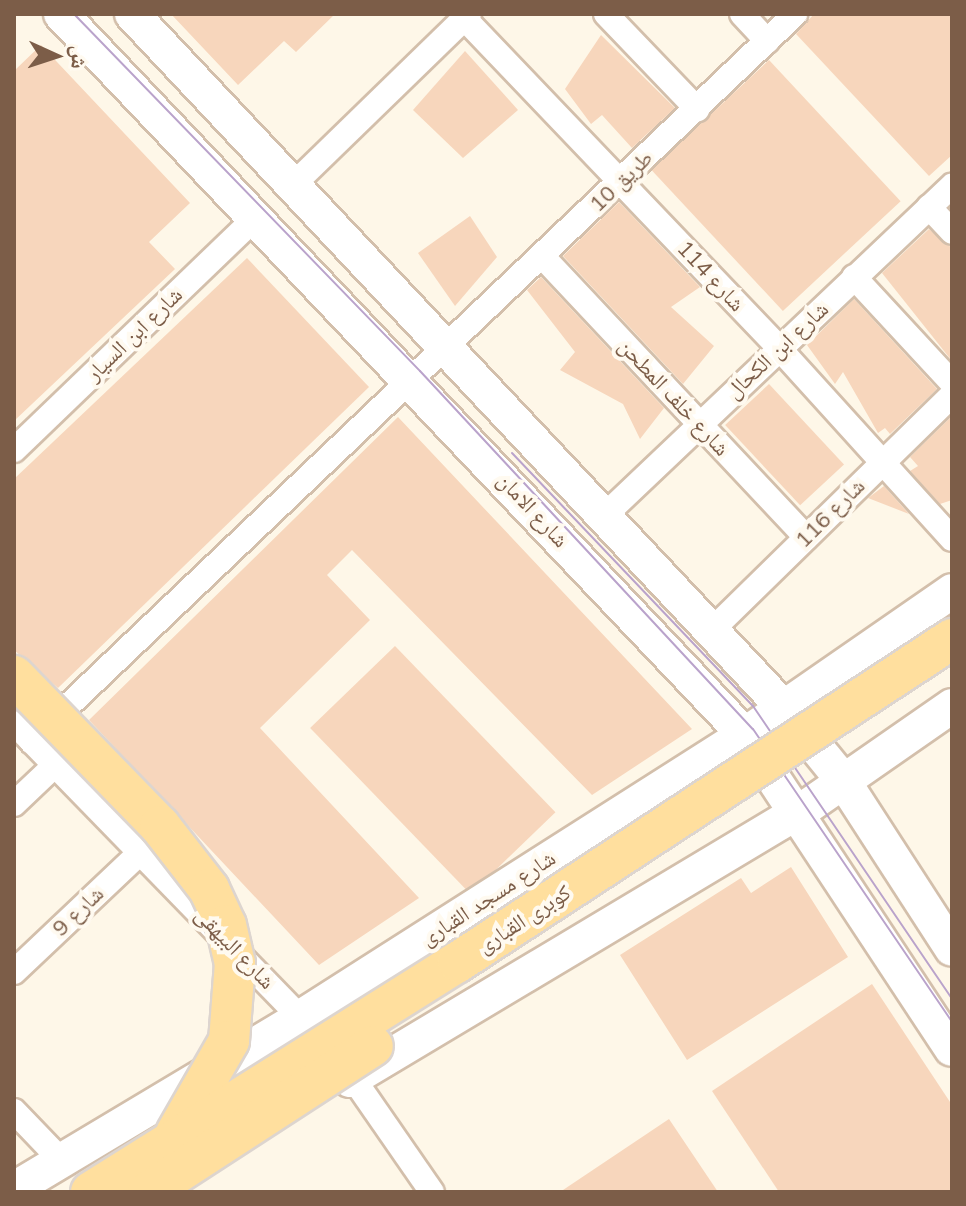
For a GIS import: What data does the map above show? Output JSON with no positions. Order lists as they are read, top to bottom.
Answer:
{
  "streets": {
    "main road": ["كوبرى القبارى"],
    "street": [
      "طريق 10",
      "شارع 114",
      "شارع ابن السيار",
      "شارع ابن الكحال",
      "شارع خلف المطحن",
      "شارع الامان",
      "شارع 116",
      "شارع مسجد القبارى",
      "شارع 9",
      "شارع البيهقى"
    ]
  },
  "crossings": [
    ["طريق 10", "شارع 114"],
    ["طريق 10", "شارع خلف المطحن"],
    ["طريق 10", "شارع الامان"],
    ["طريق 10", "شارع البيهقى"],
    ["شارع 114", "شارع ابن الكحال"],
    ["شارع 114", "شارع 116"],
    ["شارع ابن السيار", "شارع الامان"],
    ["شارع ابن الكحال", "شارع خلف المطحن"],
    ["شارع خلف المطحن", "شارع 116"],
    ["شارع الامان", "شارع مسجد القبارى"],
    ["شارع مسجد القبارى", "شارع البيهقى"],
    ["شارع 9", "شارع البيهقى"]
  ],
  "north": "right"
}
